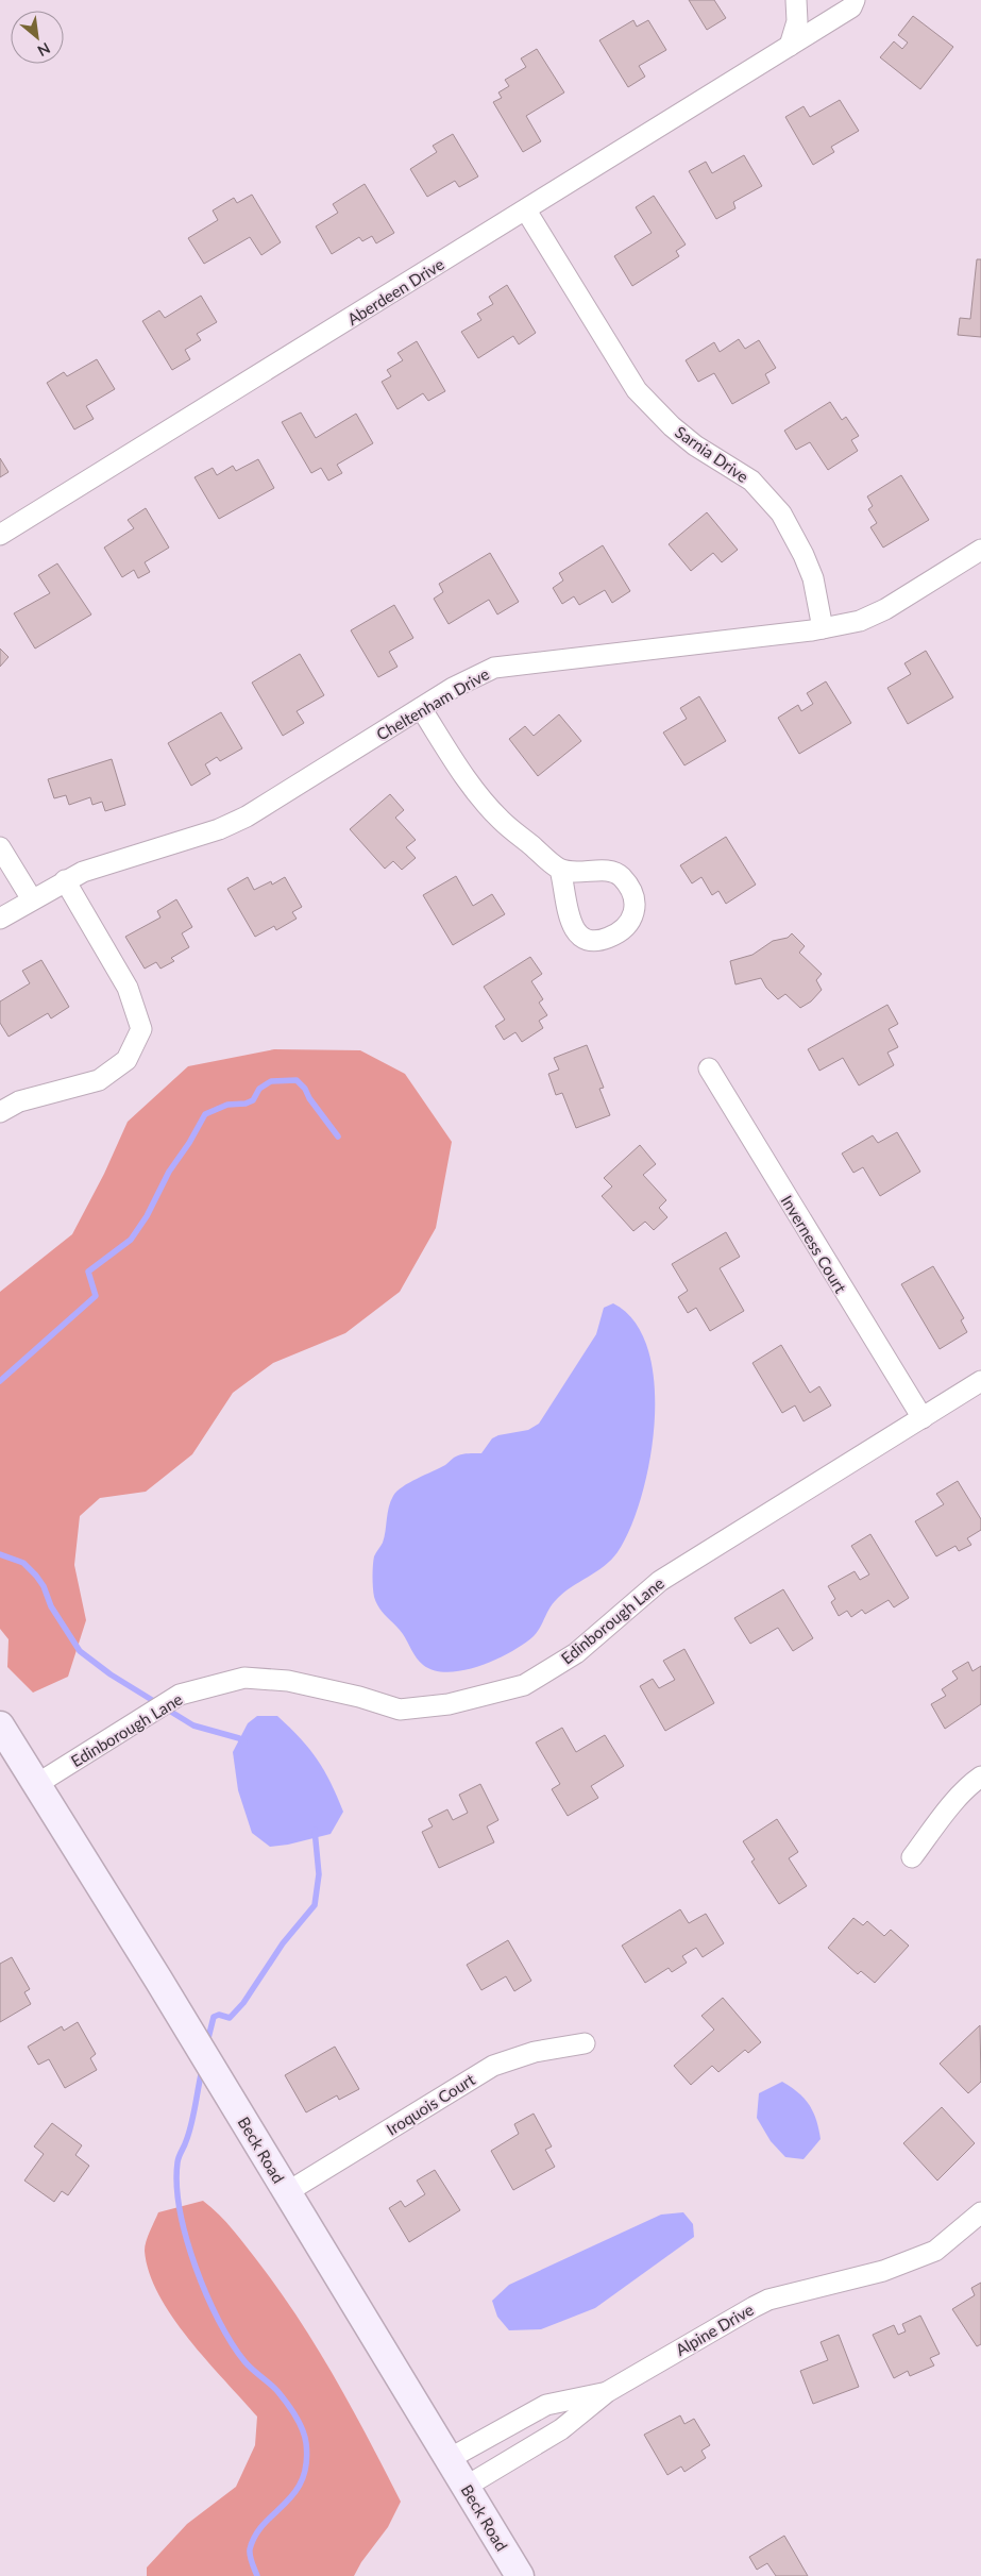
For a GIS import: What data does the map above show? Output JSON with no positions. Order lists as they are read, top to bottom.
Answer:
{
  "streets": {
    "main road": ["Beck Road"],
    "street": [
      "Aberdeen Drive",
      "Sarnia Drive",
      "Cheltenham Drive",
      "Inverness Court",
      "Edinborough Lane",
      "Iroquois Court",
      "Alpine Drive"
    ]
  },
  "crossings": [
    ["Aberdeen Drive", "Sarnia Drive"],
    ["Sarnia Drive", "Cheltenham Drive"],
    ["Inverness Court", "Edinborough Lane"],
    ["Edinborough Lane", "Beck Road"],
    ["Iroquois Court", "Beck Road"],
    ["Beck Road", "Alpine Drive"]
  ],
  "north": "bottom right"
}
